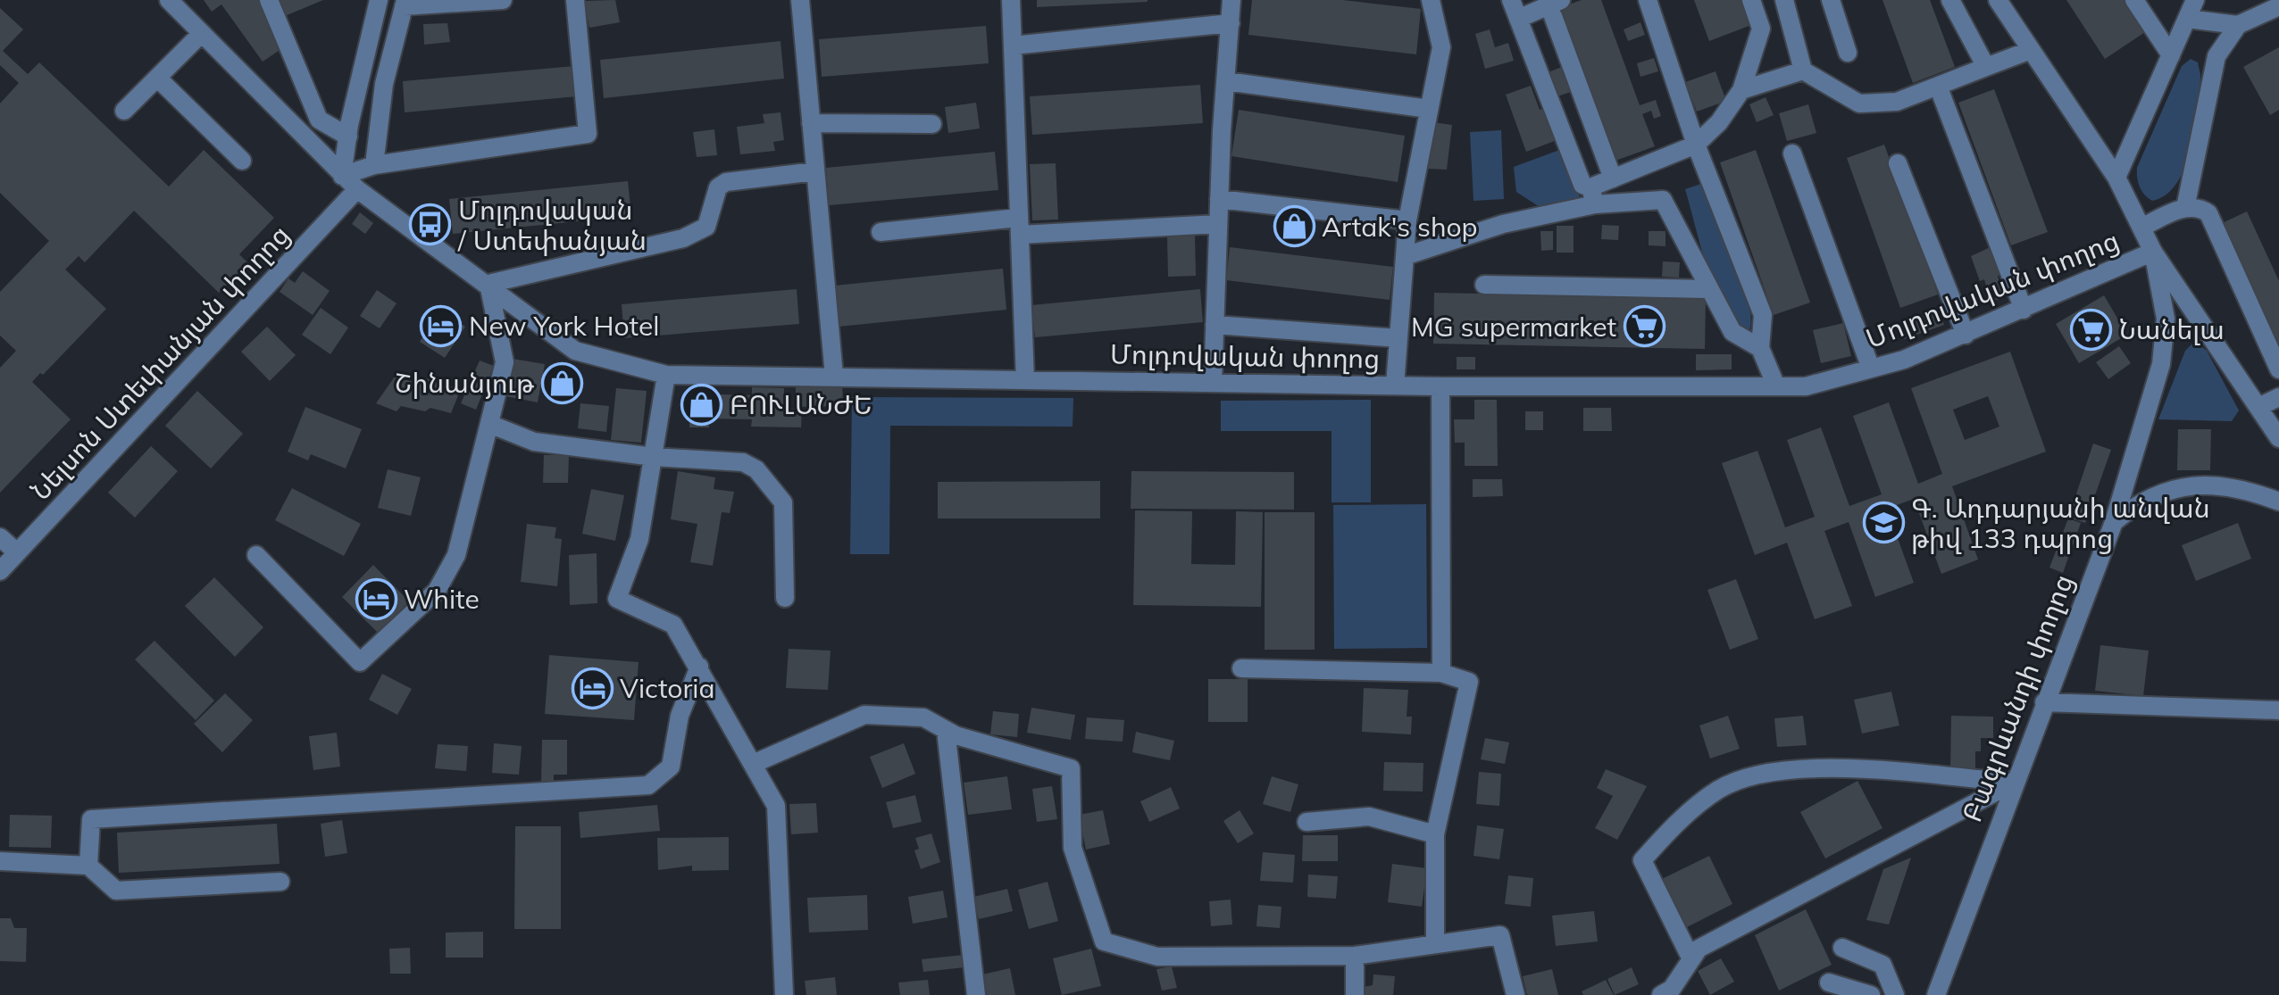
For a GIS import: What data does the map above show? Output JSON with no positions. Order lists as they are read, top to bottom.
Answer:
{
  "streets": {
    "street": ["Մոլդովական փողոց", "Նելսոն Ստեփանյան փողոց", "Բագրևանդի փողոց"]
  },
  "crossings": [
    ["Մոլդովական փողոց", "Նելսոն Ստեփանյան փողոց"],
    ["Մոլդովական փողոց", "Բագրևանդի փողոց"]
  ],
  "places": {
    "bus stop": ["Մոլդովական / Ստեփանյան"],
    "shop": ["Artak's shop", "Շինանյութ", "ԲՈՒԼԱՆԺԵ"],
    "hotel": ["New York Hotel", "White", "Victoria"],
    "supermarket": ["MG supermarket", "Նանելա"],
    "school or university": ["Գ. Ադդարյանի անվան թիվ 133 դպրոց"]
  }
}
